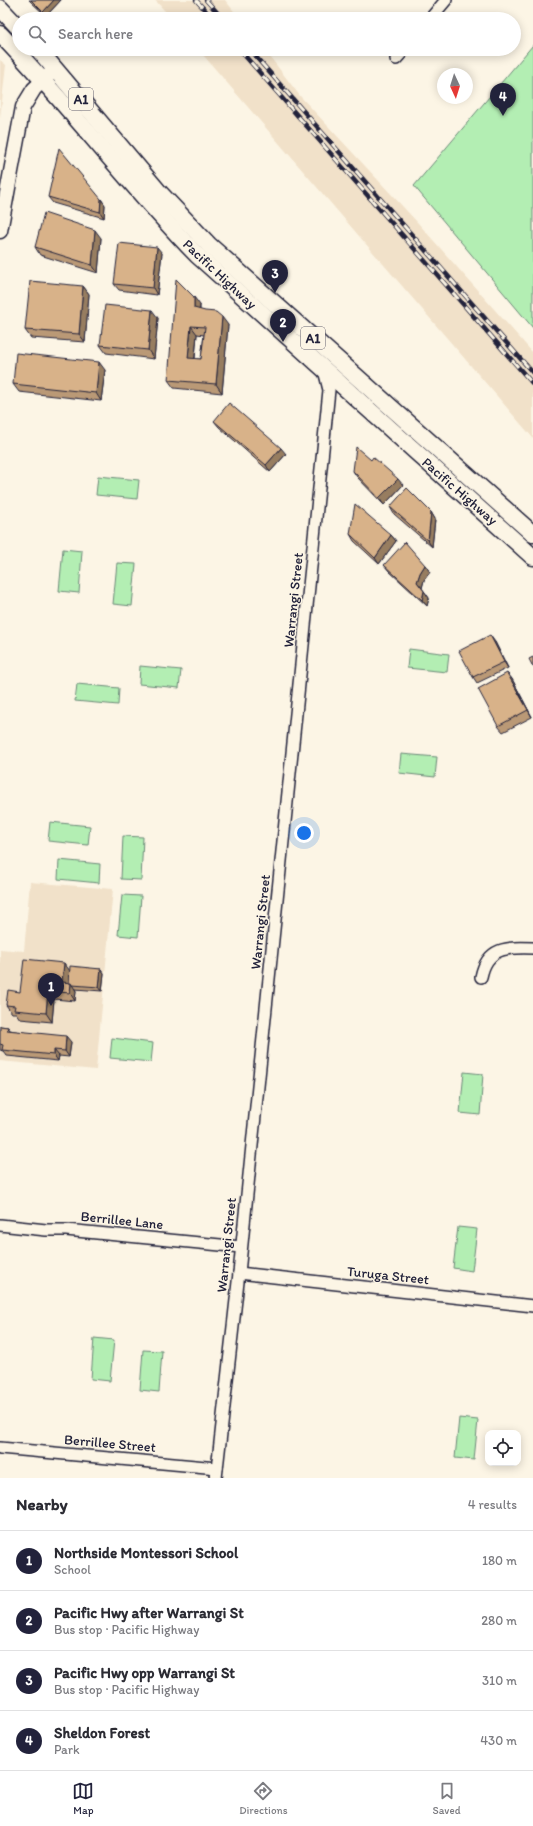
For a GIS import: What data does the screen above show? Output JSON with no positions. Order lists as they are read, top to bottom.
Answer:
{
  "streets": {
    "highway": ["A1", "Pacific Highway"],
    "street": [
      "Warrangi Street",
      "Berrillee Lane",
      "Turuga Street",
      "Berrillee Street"
    ]
  },
  "crossings": [
    ["Pacific Highway", "Warrangi Street"],
    ["Warrangi Street", "Berrillee Lane"],
    ["Warrangi Street", "Turuga Street"],
    ["Warrangi Street", "Berrillee Street"]
  ],
  "north": "bottom",
  "page": {
    "search": "Search here",
    "pins": [
      "4",
      "3",
      "2",
      "1"
    ],
    "heading": ["Nearby", "4 results"],
    "list": [
      {
        "mark": "1",
        "name": "Northside Montessori School",
        "note": "School",
        "value": "180 m"
      },
      {
        "mark": "2",
        "name": "Pacific Hwy after Warrangi St",
        "note": "Bus stop · Pacific Highway",
        "value": "280 m"
      },
      {
        "mark": "3",
        "name": "Pacific Hwy opp Warrangi St",
        "note": "Bus stop · Pacific Highway",
        "value": "310 m"
      },
      {
        "mark": "4",
        "name": "Sheldon Forest",
        "note": "Park",
        "value": "430 m"
      }
    ],
    "nav": ["Map", "Directions", "Saved"]
  }
}
